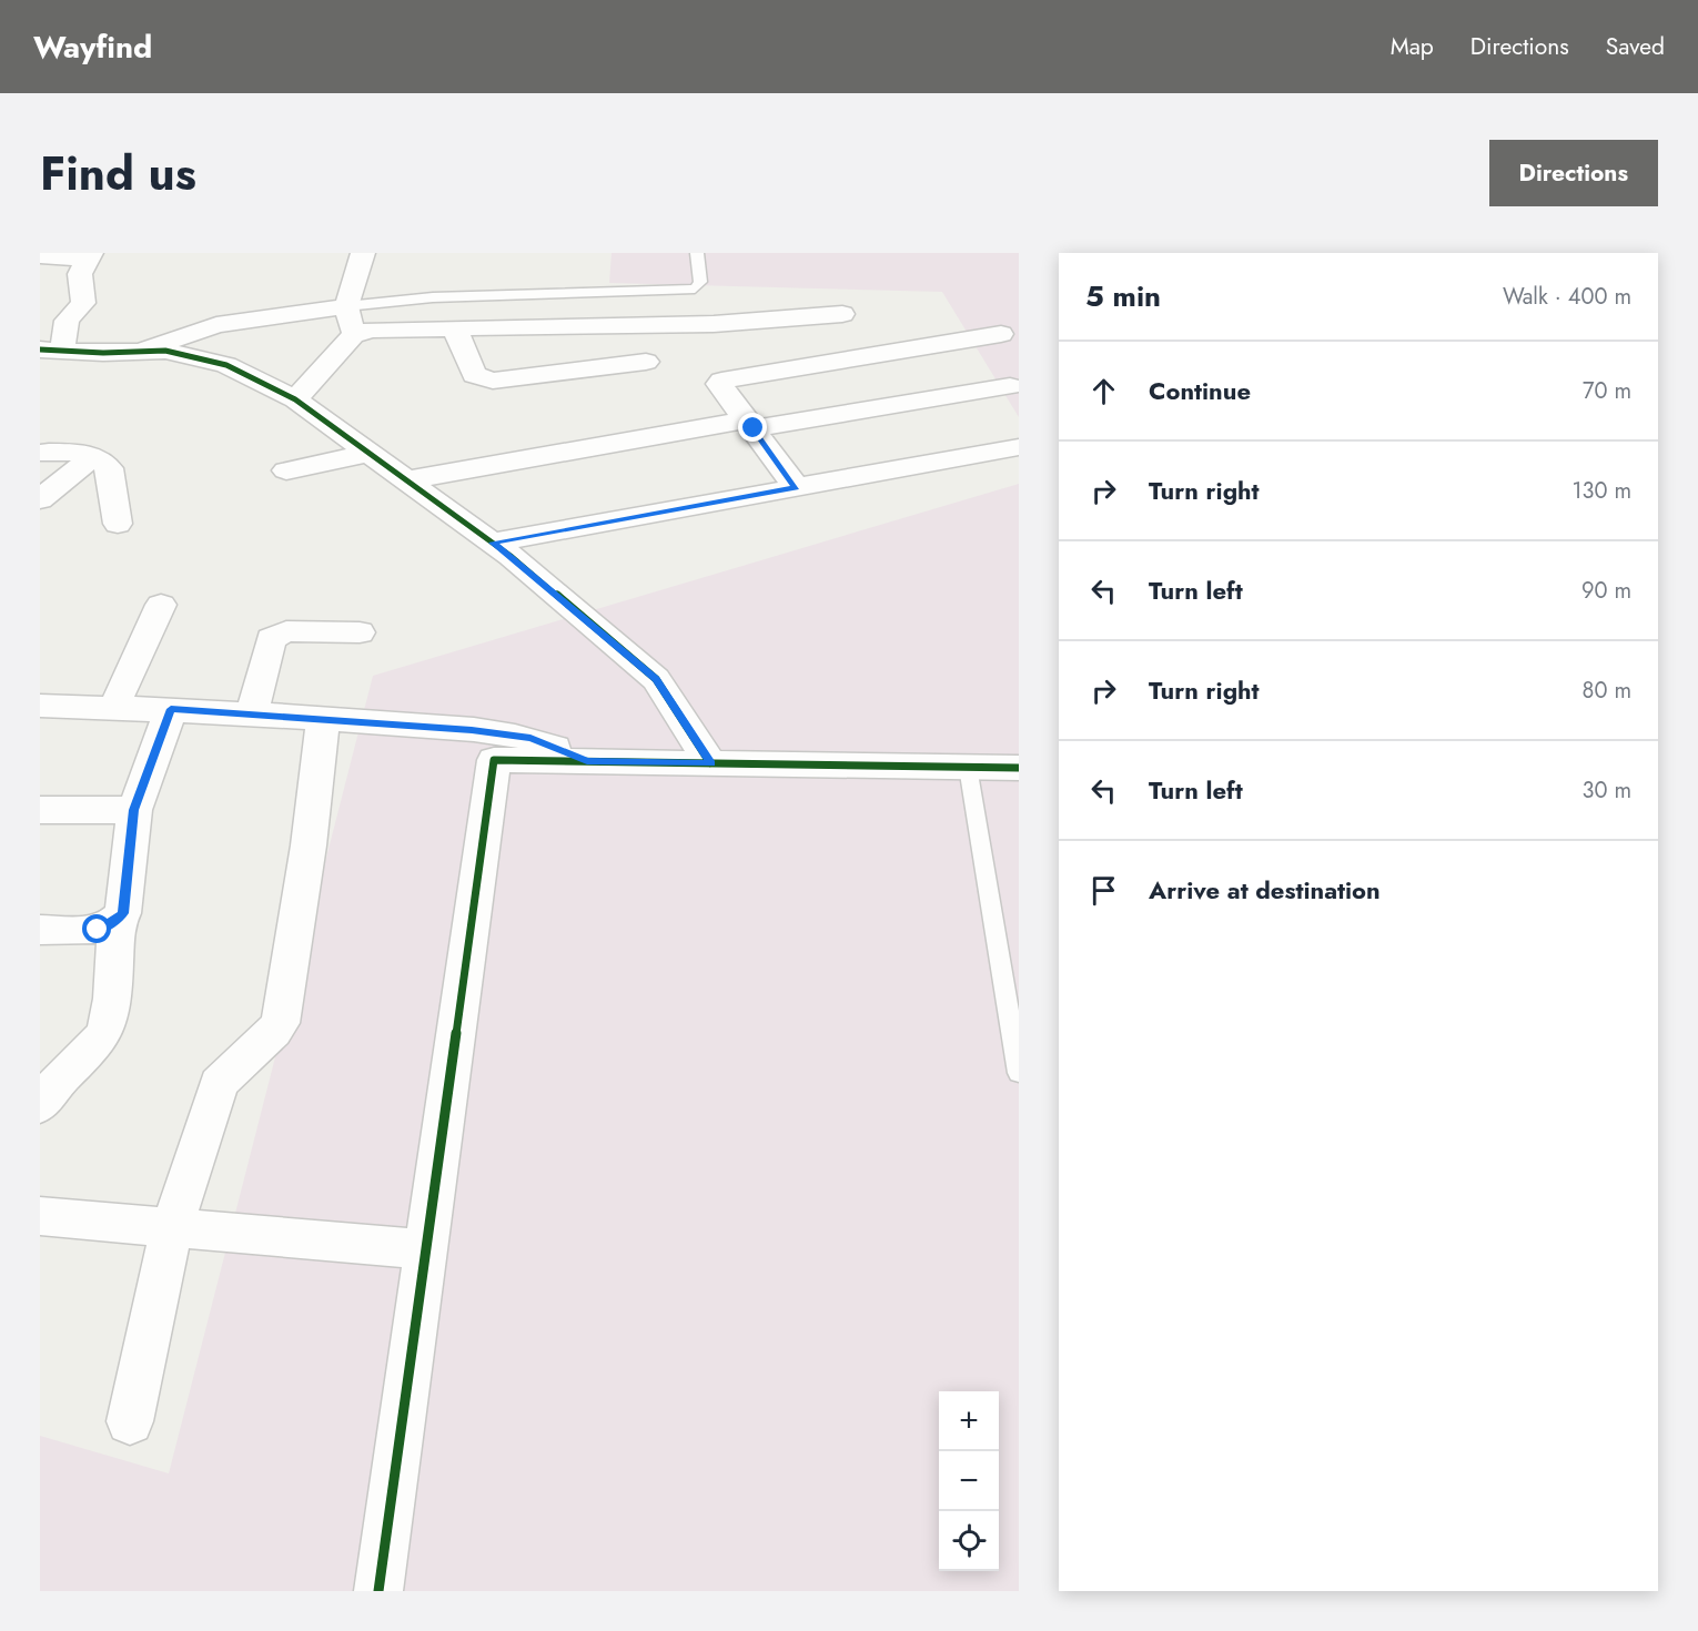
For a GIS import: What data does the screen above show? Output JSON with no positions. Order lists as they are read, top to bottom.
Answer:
{
  "page": {
    "header": "Wayfind",
    "nav": ["Map", "Directions", "Saved"],
    "title": "Find us",
    "buttons": "Directions",
    "heading": ["5 min", "Walk · 400 m"],
    "list": [
      ["Continue", "70 m"],
      ["Turn right", "130 m"],
      ["Turn left", "90 m"],
      ["Turn right", "80 m"],
      ["Turn left", "30 m"],
      "Arrive at destination"
    ],
    "map_buttons": ["+", "−"]
  }
}
